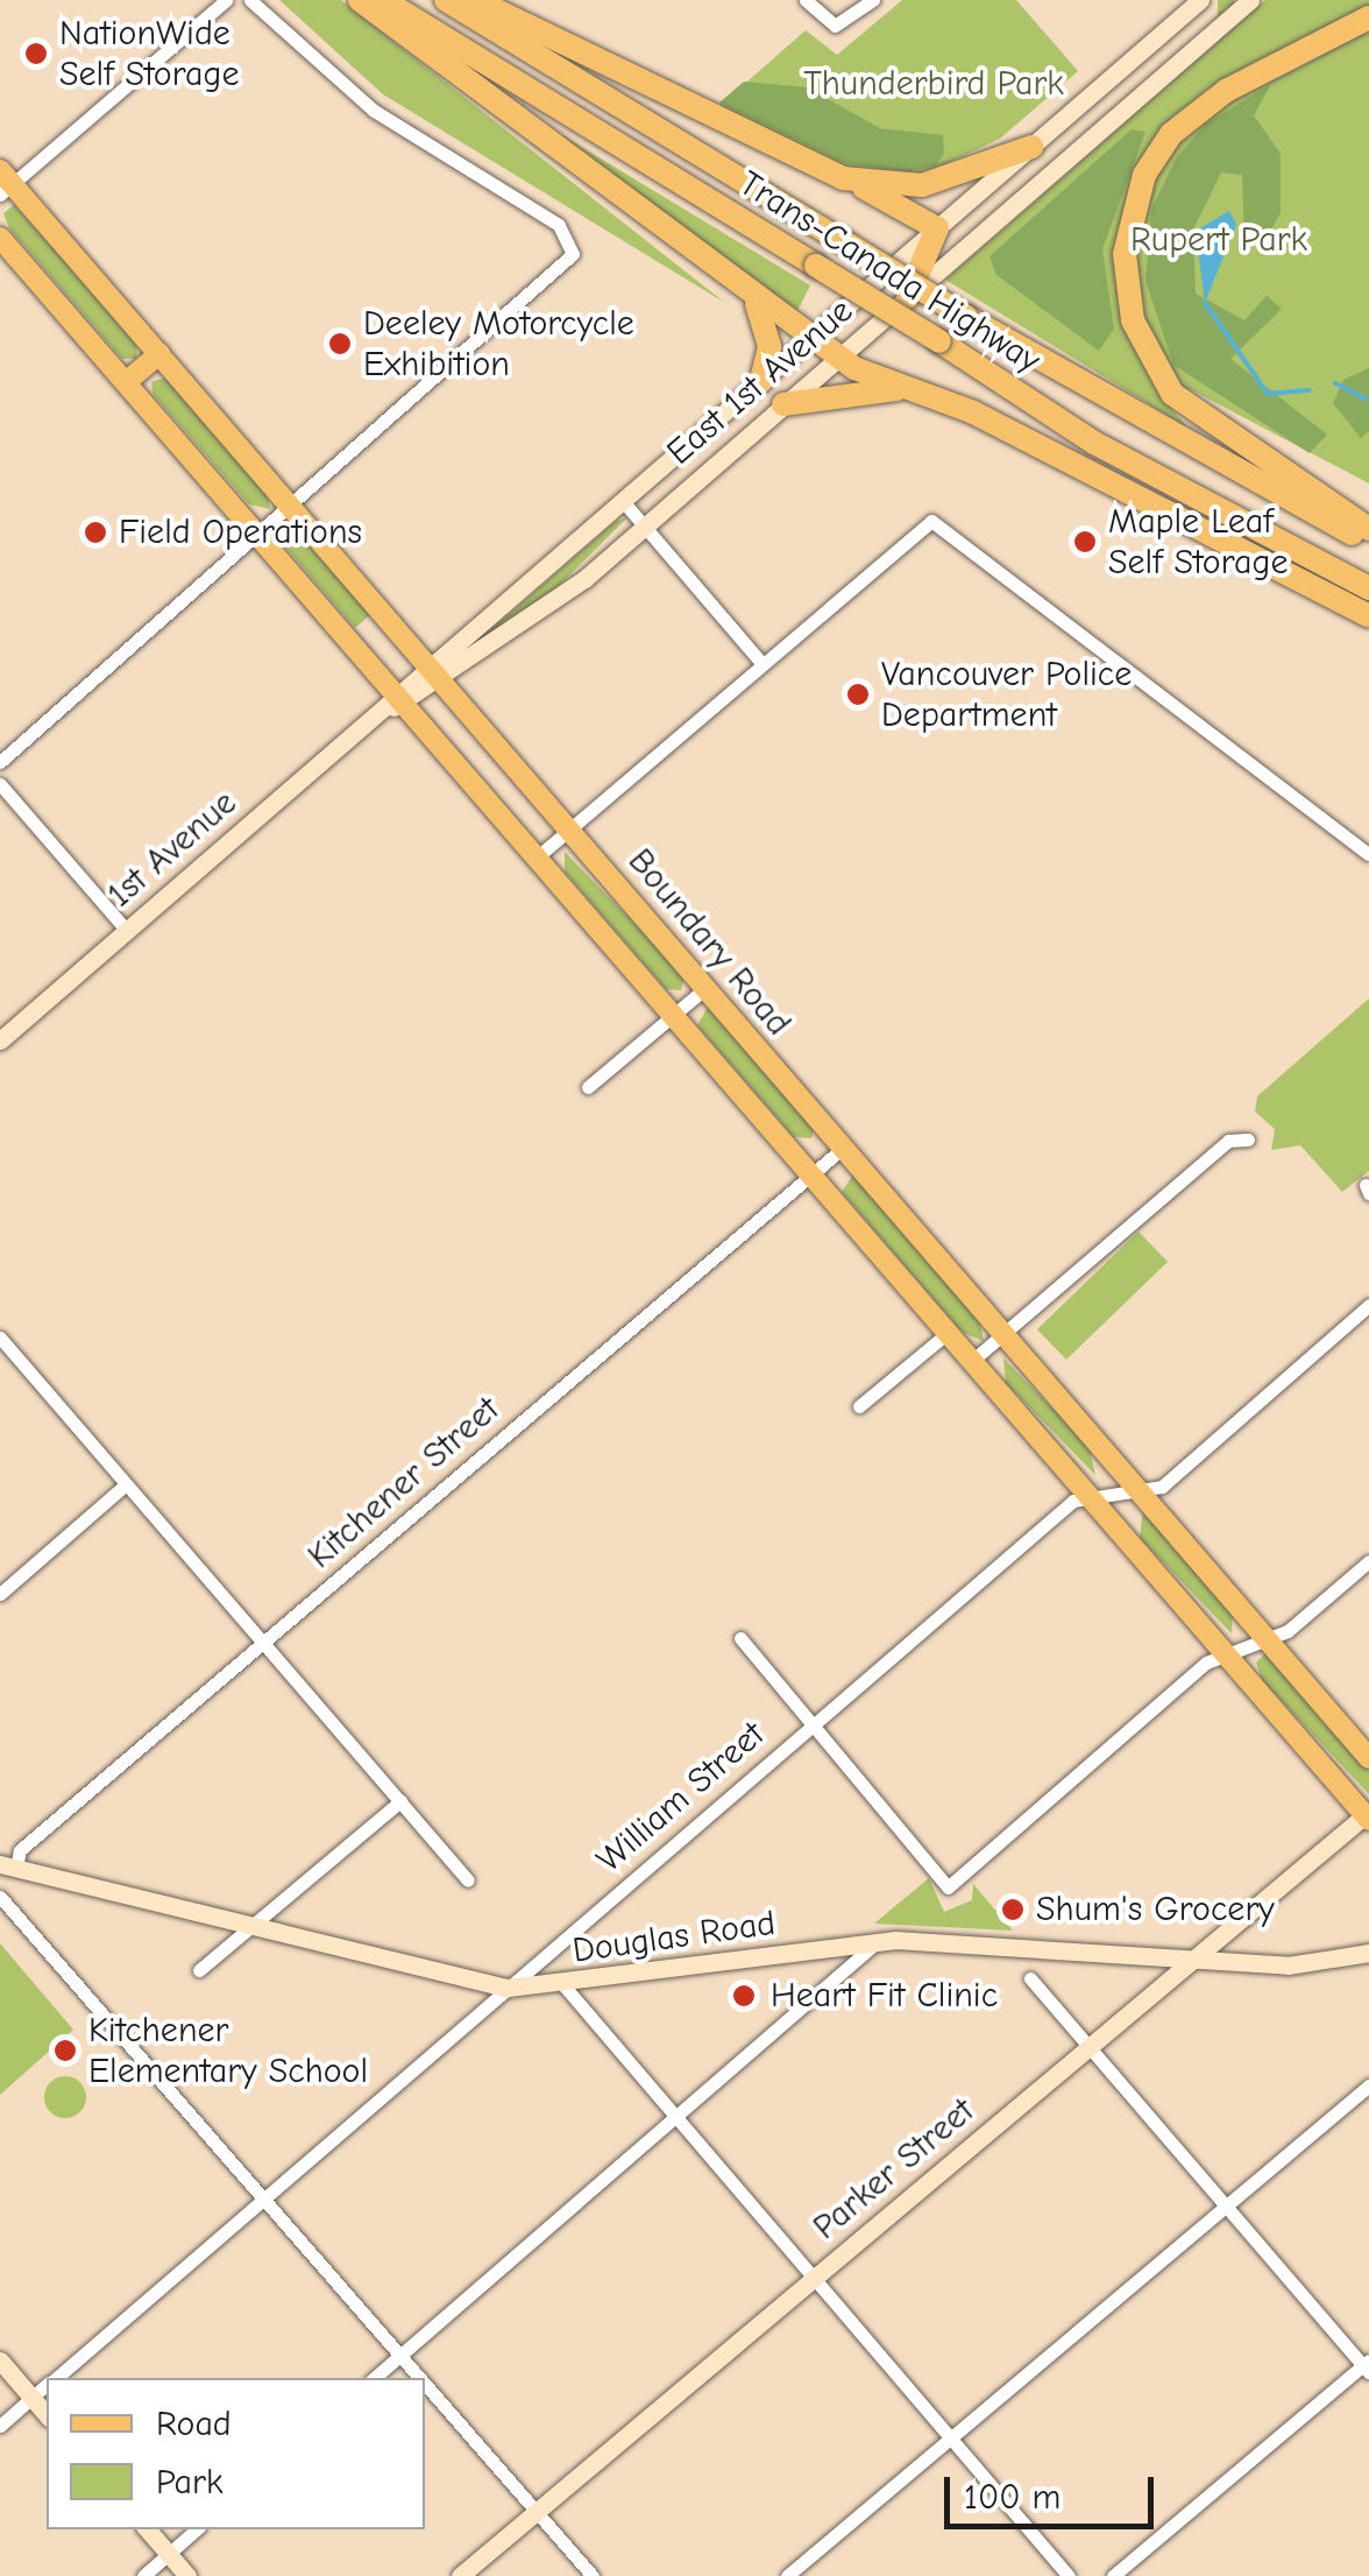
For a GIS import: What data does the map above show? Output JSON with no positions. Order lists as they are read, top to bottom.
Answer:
{
  "streets": {
    "highway": ["Trans-Canada Highway"],
    "main road": ["Boundary Road"],
    "street": [
      "East 1st Avenue",
      "1st Avenue",
      "Kitchener Street",
      "William Street",
      "Douglas Road",
      "Parker Street"
    ]
  },
  "crossings": [
    ["East 1st Avenue", "1st Avenue"],
    ["East 1st Avenue", "Boundary Road"],
    ["1st Avenue", "Boundary Road"],
    ["Boundary Road", "Kitchener Street"],
    ["Boundary Road", "William Street"],
    ["Boundary Road", "Parker Street"],
    ["Kitchener Street", "Douglas Road"],
    ["William Street", "Douglas Road"],
    ["Douglas Road", "Parker Street"]
  ],
  "parks": ["Thunderbird Park", "Rupert Park"],
  "places": [
    "NationWide Self Storage",
    "Deeley Motorcycle Exhibition",
    "Field Operations",
    "Maple Leaf Self Storage",
    "Vancouver Police Department",
    "Shum's Grocery",
    "Heart Fit Clinic",
    "Kitchener Elementary School"
  ],
  "legend": ["Road", "Park"],
  "scale_bar": "100 m"
}
